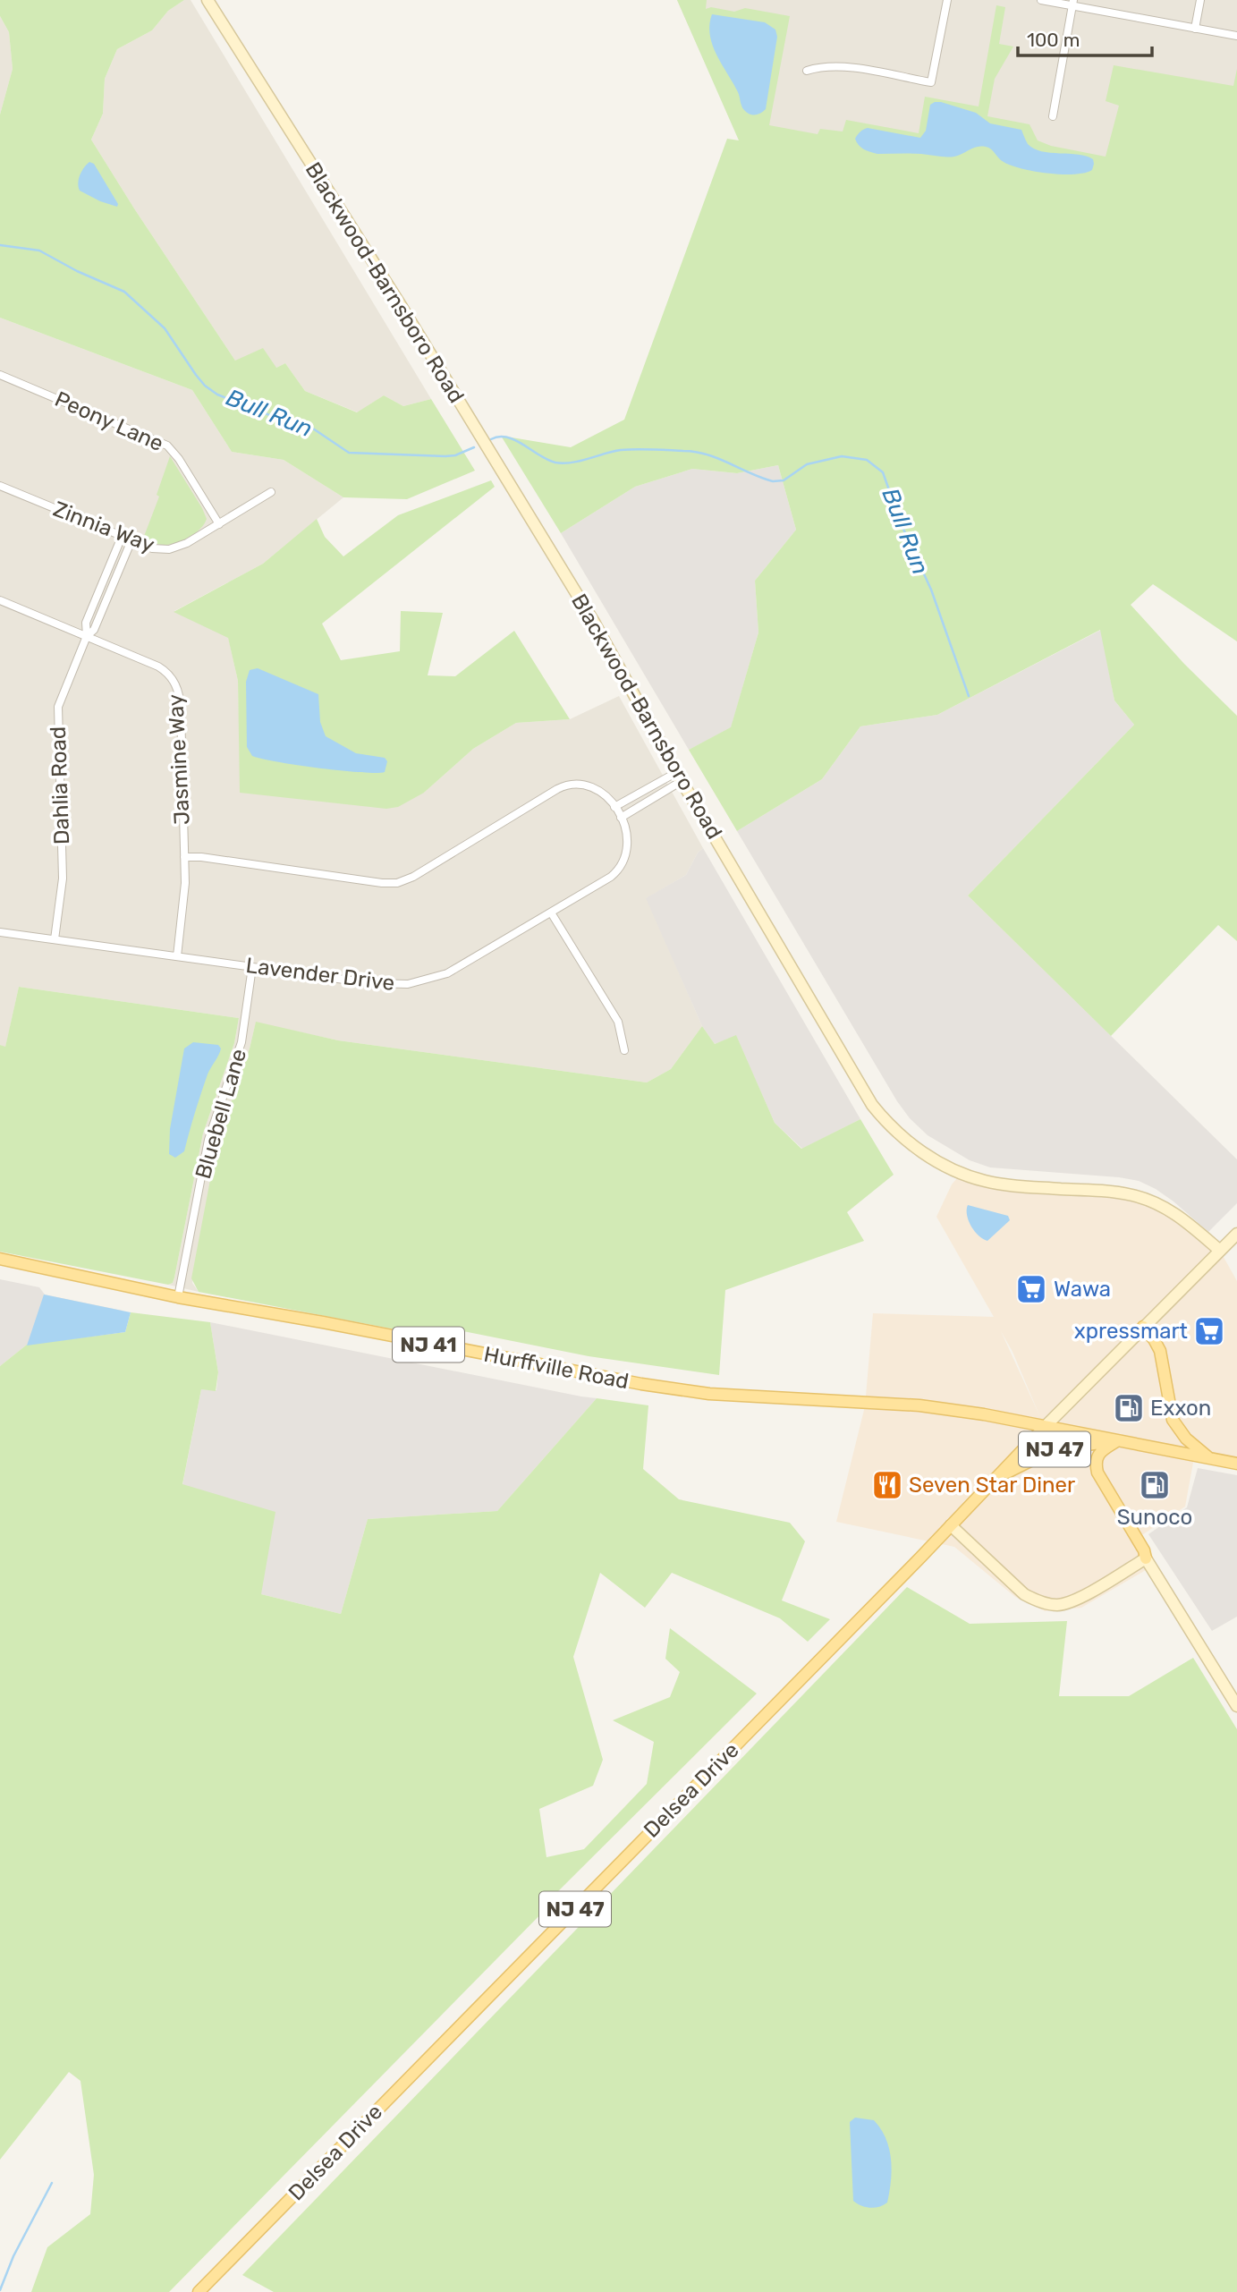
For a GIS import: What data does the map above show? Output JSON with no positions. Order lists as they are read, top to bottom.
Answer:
{
  "streets": {
    "main road": [
      "Blackwood-Barnsboro Road",
      "NJ 41",
      "Hurffville Road",
      "NJ 47",
      "Delsea Drive"
    ],
    "street": [
      "Peony Lane",
      "Zinnia Way",
      "Jasmine Way",
      "Dahlia Road",
      "Lavender Drive",
      "Bluebell Lane"
    ]
  },
  "crossings": [
    ["Peony Lane", "Zinnia Way"],
    ["Zinnia Way", "Dahlia Road"],
    ["Jasmine Way", "Dahlia Road"],
    ["Jasmine Way", "Lavender Drive"],
    ["Dahlia Road", "Lavender Drive"],
    ["Lavender Drive", "Bluebell Lane"],
    ["Bluebell Lane", "Hurffville Road"],
    ["Hurffville Road", "NJ 47"],
    ["Hurffville Road", "Delsea Drive"],
    ["NJ 47", "Delsea Drive"]
  ],
  "water": ["Bull Run"],
  "places": {
    "supermarket": ["Wawa", "xpressmart"],
    "fuel station": ["Exxon", "Sunoco"],
    "restaurant": ["Seven Star Diner"]
  },
  "scale_bar": "100 m"
}
